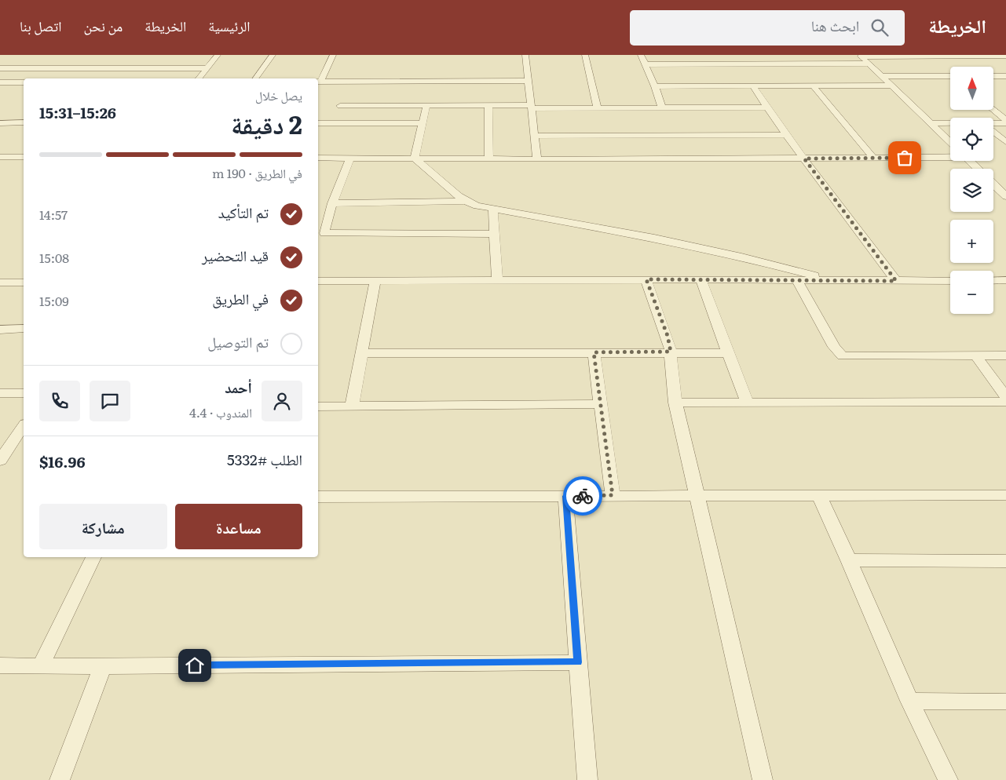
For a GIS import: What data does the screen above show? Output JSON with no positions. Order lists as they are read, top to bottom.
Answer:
{
  "north": "top",
  "page": {
    "header": "الخريطة",
    "search": "ابحث هنا",
    "nav": [
      "الرئيسية",
      "الخريطة",
      "من نحن",
      "اتصل بنا"
    ],
    "map_buttons": ["+", "−"],
    "heading": ["2 دقيقة", "يصل خلال", "15:26–15:31"],
    "panel": [
      "أحمد",
      "المندوب · 4.4",
      "الطلب #5332",
      "$16.96"
    ],
    "bar": "في الطريق · 190 m",
    "list": [
      ["تم التأكيد", "14:57"],
      ["قيد التحضير", "15:08"],
      ["في الطريق", "15:09"],
      "تم التوصيل"
    ],
    "buttons": ["مساعدة", "مشاركة"]
  }
}
